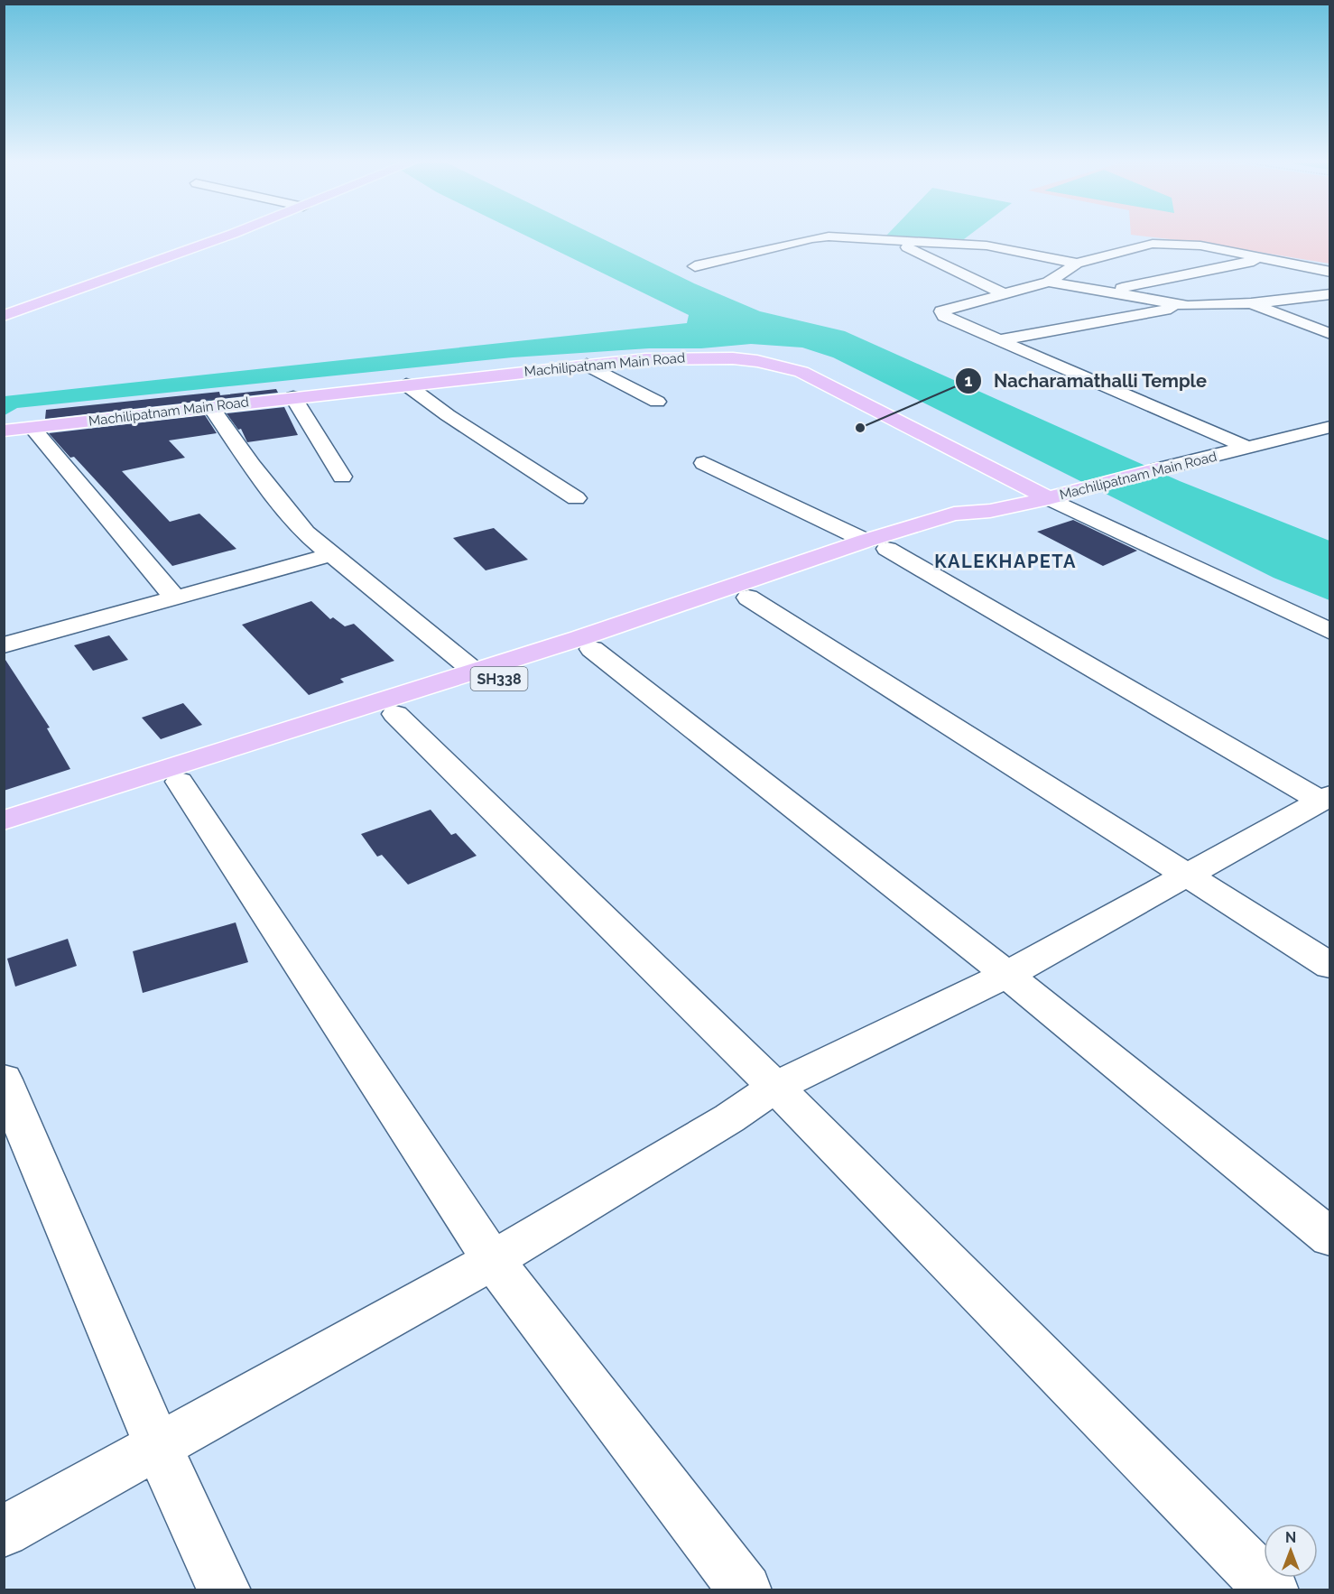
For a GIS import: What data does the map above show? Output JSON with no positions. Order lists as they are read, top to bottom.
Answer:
{
  "streets": {
    "main road": ["Machilipatnam Main Road", "SH338"]
  },
  "crossings": [
    ["Machilipatnam Main Road", "SH338"]
  ],
  "districts": ["KALEKHAPETA"],
  "places": ["Nacharamathalli Temple"],
  "north": "top"
}
